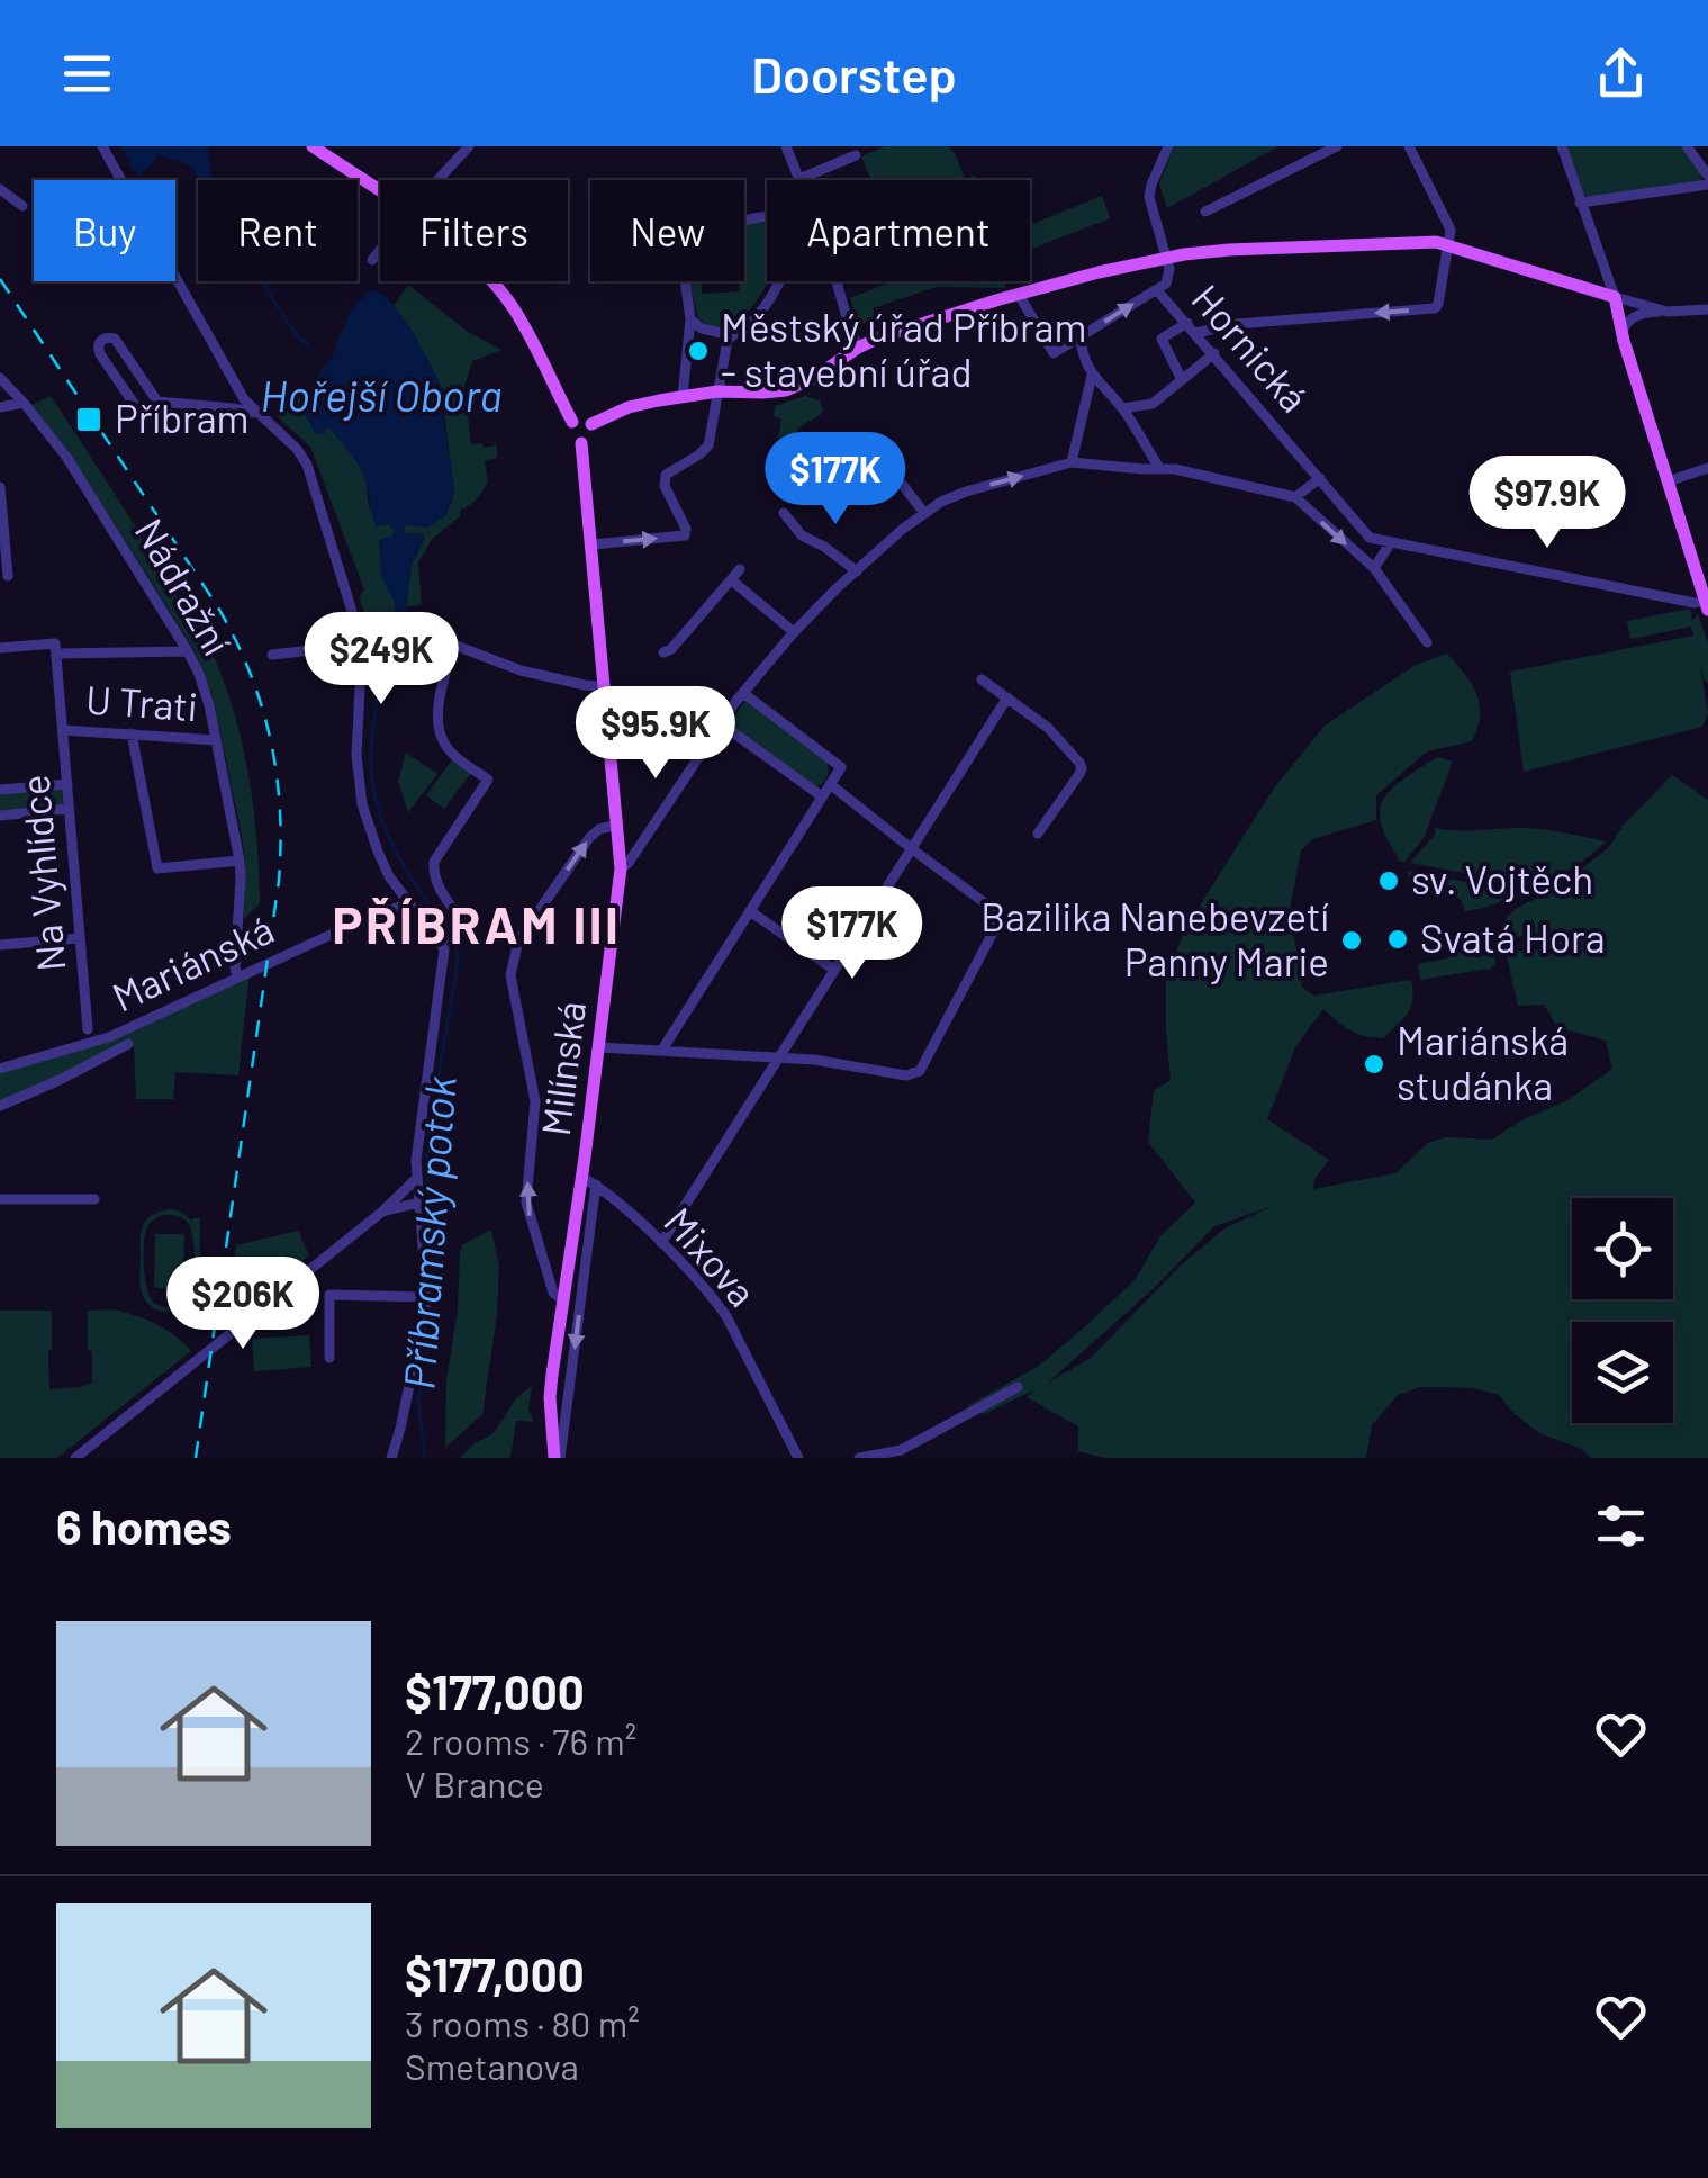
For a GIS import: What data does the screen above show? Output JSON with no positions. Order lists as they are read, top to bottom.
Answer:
{
  "streets": {
    "main road": ["Milínská"],
    "street": [
      "Hornická",
      "Nádražní",
      "U Trati",
      "Na Vyhlídce",
      "Mariánská",
      "Mixova"
    ]
  },
  "crossings": [
    ["Nádražní", "U Trati"],
    ["Nádražní", "Mariánská"],
    ["U Trati", "Na Vyhlídce"],
    ["Milínská", "Mixova"]
  ],
  "districts": ["PŘÍBRAM III"],
  "water": ["Hořejší Obora", "Příbramský potok"],
  "places": {
    "other": [
      "Městský úřad Příbram - stavební úřad",
      "sv. Vojtěch",
      "Svatá Hora",
      "Bazilika Nanebevzetí Panny Marie",
      "Mariánská studánka"
    ],
    "transit": ["Příbram"]
  },
  "page": {
    "header": "Doorstep",
    "chip": [
      "Buy",
      "Rent",
      "Filters",
      "New",
      "Apartment"
    ],
    "price": [
      "$177K",
      "$97.9K",
      "$249K",
      "$95.9K",
      "$177K",
      "$206K"
    ],
    "heading": "6 homes",
    "list": [
      {
        "name": "$177,000",
        "note": "2 rooms · 76 m² · V Brance"
      },
      {
        "name": "$177,000",
        "note": "3 rooms · 80 m² · Smetanova"
      }
    ]
  }
}
